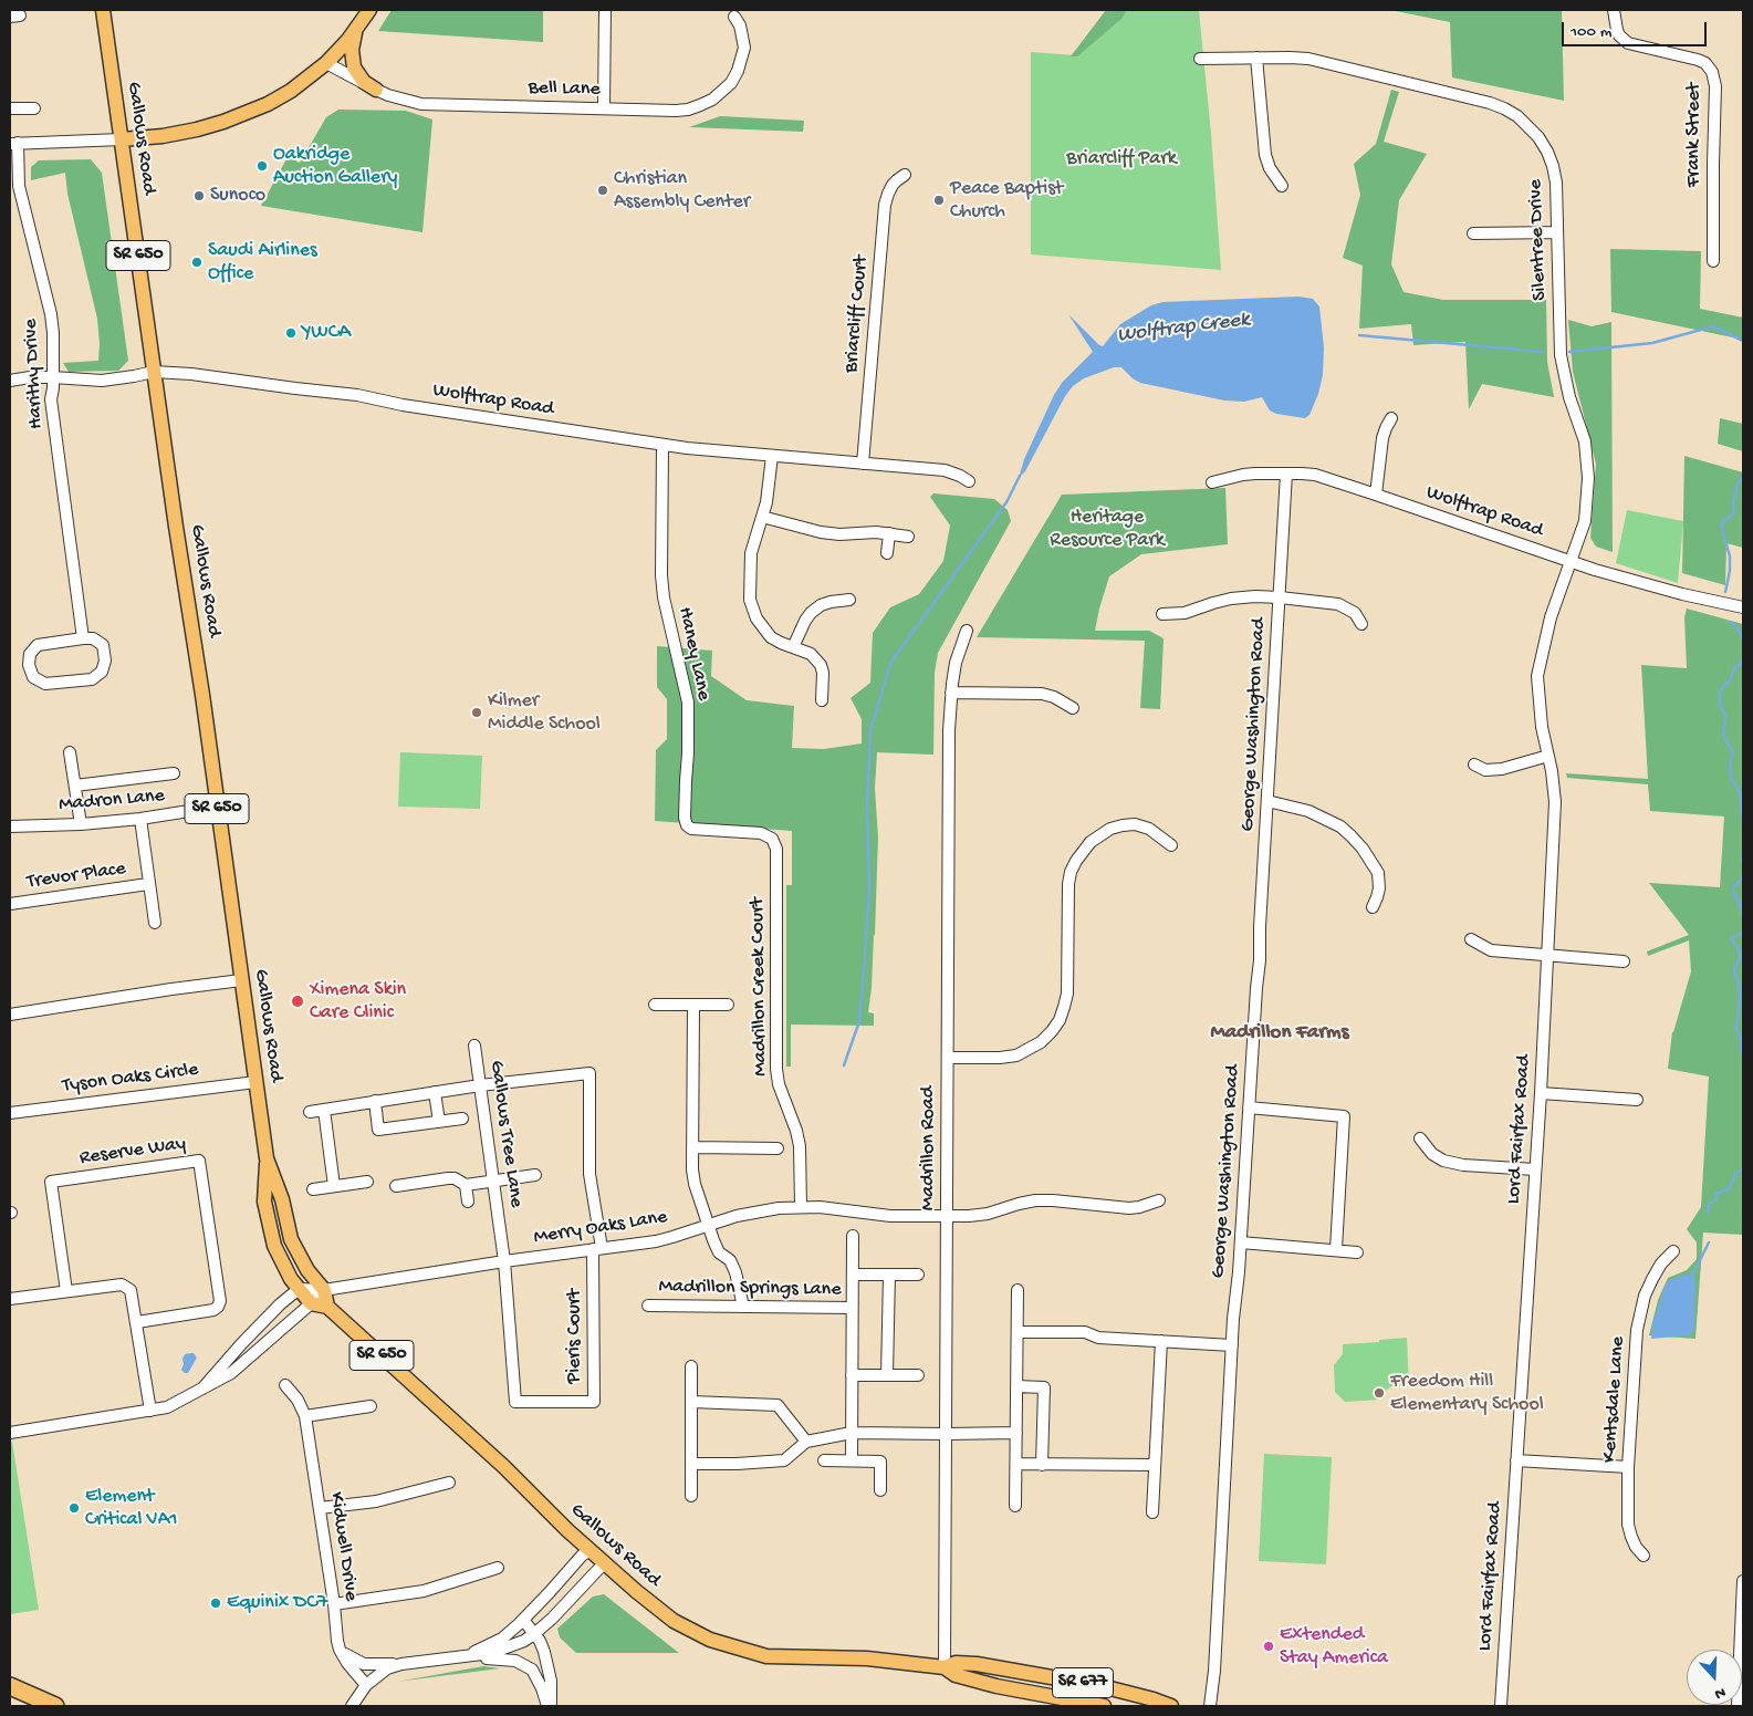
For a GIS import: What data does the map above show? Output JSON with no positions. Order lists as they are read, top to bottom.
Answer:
{
  "streets": {
    "main road": ["Gallows Road", "SR 650", "SR 677"],
    "street": [
      "Bell Lane",
      "Frank Street",
      "Silentree Drive",
      "Briarcliff Court",
      "Harithy Drive",
      "Wolftrap Road",
      "Haney Lane",
      "George Washington Road",
      "Madron Lane",
      "Trevor Place",
      "Madrillon Creek Court",
      "Tyson Oaks Circle",
      "Lord Fairfax Road",
      "Gallows Tree Lane",
      "Madrillon Road",
      "Reserve Way",
      "Merry Oaks Lane",
      "Madrillon Springs Lane",
      "Pieris Court",
      "Kentsdale Lane",
      "Kidwell Drive"
    ]
  },
  "crossings": [
    ["Gallows Road", "Wolftrap Road"],
    ["Gallows Road", "Madron Lane"],
    ["Gallows Road", "Tyson Oaks Circle"],
    ["Gallows Road", "Madrillon Road"],
    ["Gallows Road", "Merry Oaks Lane"],
    ["Silentree Drive", "Wolftrap Road"],
    ["Silentree Drive", "Lord Fairfax Road"],
    ["Briarcliff Court", "Wolftrap Road"],
    ["Harithy Drive", "Wolftrap Road"],
    ["Wolftrap Road", "Haney Lane"],
    ["Wolftrap Road", "George Washington Road"],
    ["Wolftrap Road", "Lord Fairfax Road"],
    ["Haney Lane", "Madrillon Creek Court"],
    ["Madrillon Creek Court", "Merry Oaks Lane"],
    ["Gallows Tree Lane", "Merry Oaks Lane"],
    ["Gallows Tree Lane", "Pieris Court"],
    ["Madrillon Road", "Merry Oaks Lane"],
    ["Merry Oaks Lane", "Pieris Court"]
  ],
  "districts": ["Madrillon Farms"],
  "water": ["Wolftrap Creek"],
  "parks": ["Briarcliff Park", "Heritage Resource Park"],
  "places": [
    "Oakridge Auction Gallery",
    "Christian Assembly Center",
    "Sunoco",
    "Peace Baptist Church",
    "Saudi Airlines Office",
    "YWCA",
    "Kilmer Middle School",
    "Ximena Skin Care Clinic",
    "Freedom Hill Elementary School",
    "Element Critical VA1",
    "Equinix DC7",
    "Extended Stay America"
  ],
  "scale_bar": "100 m",
  "north": "bottom"
}
